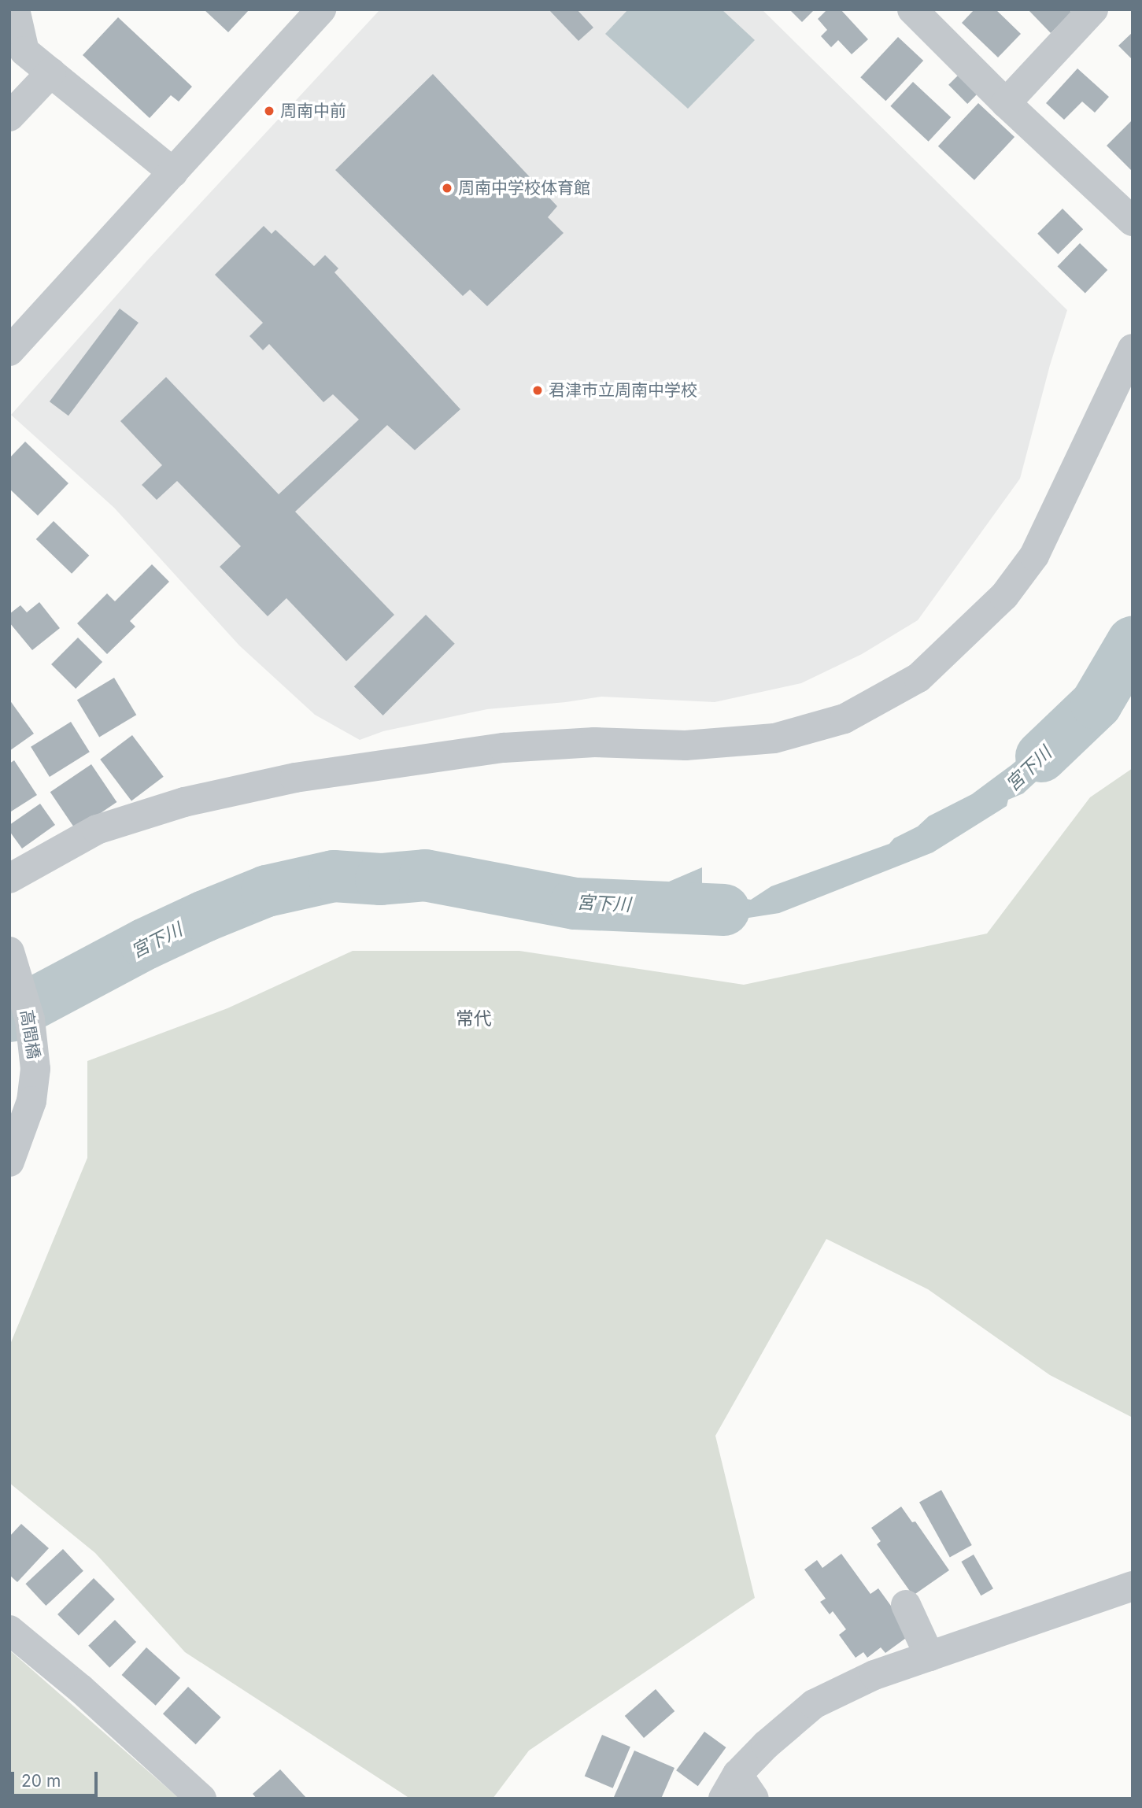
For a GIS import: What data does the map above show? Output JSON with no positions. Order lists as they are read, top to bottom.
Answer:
{
  "streets": {
    "street": ["高間橋"]
  },
  "districts": ["常代"],
  "water": ["宮下川"],
  "places": ["周南中前", "周南中学校体育館", "君津市立周南中学校"],
  "scale_bar": "20 m"
}
